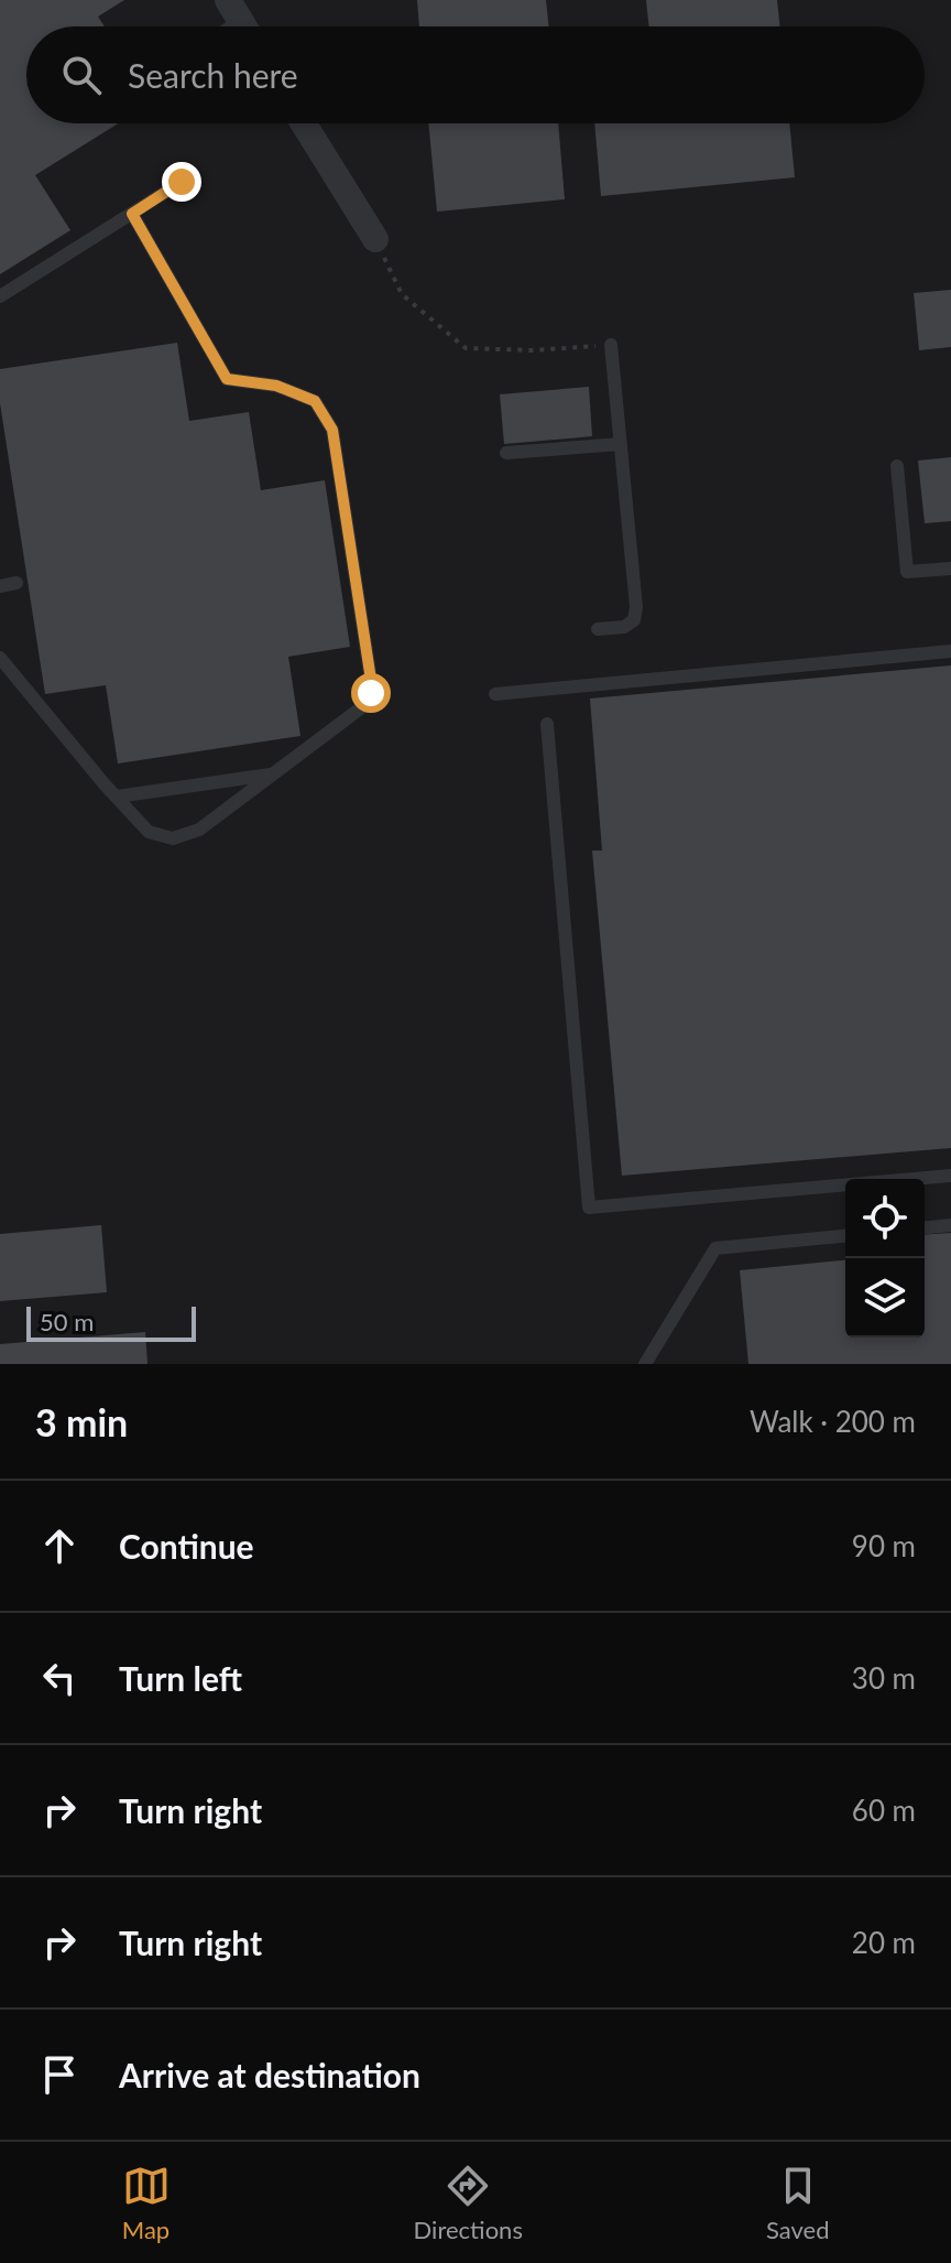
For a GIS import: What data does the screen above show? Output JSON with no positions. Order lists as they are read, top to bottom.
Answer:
{
  "scale_bar": "50 m",
  "page": {
    "search": "Search here",
    "scale": "50 m",
    "heading": ["3 min", "Walk · 200 m"],
    "list": [
      ["Continue", "90 m"],
      ["Turn left", "30 m"],
      ["Turn right", "60 m"],
      ["Turn right", "20 m"],
      "Arrive at destination"
    ],
    "nav": ["Map", "Directions", "Saved"]
  }
}
